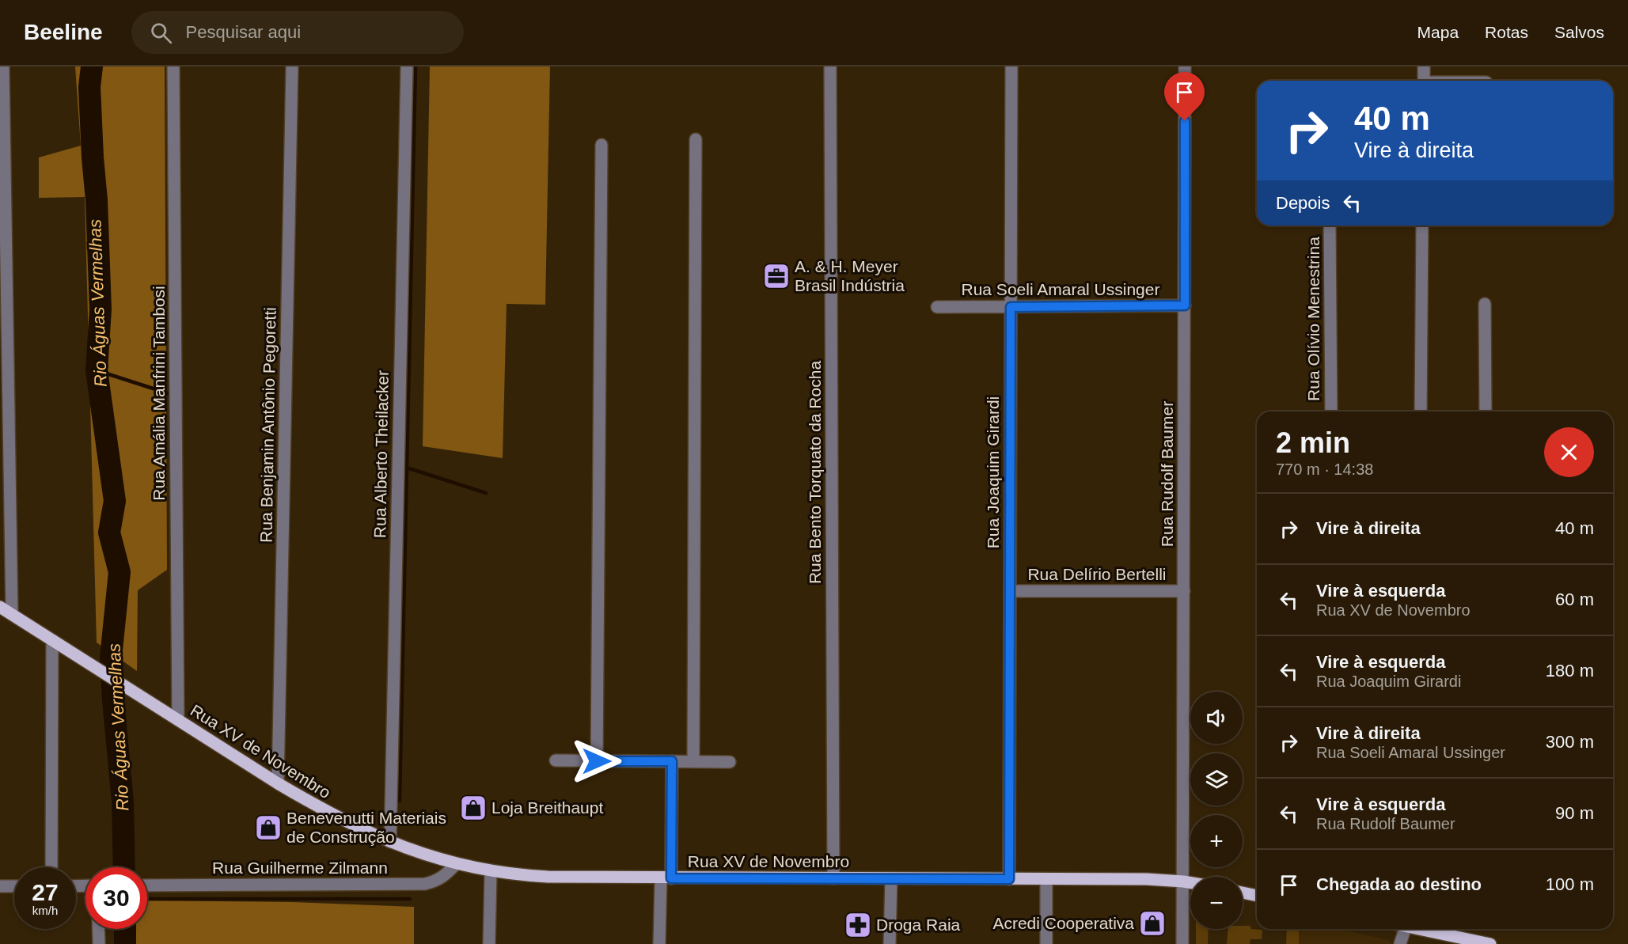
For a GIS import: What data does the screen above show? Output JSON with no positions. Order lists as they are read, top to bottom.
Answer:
{
  "streets": {
    "main road": ["Rua XV de Novembro"],
    "street": [
      "Rua Soeli Amaral Ussinger",
      "Rua Olívio Menestrina",
      "Rua Amália Manfrini Tambosi",
      "Rua Benjamin Antônio Pegoretti",
      "Rua Alberto Theilacker",
      "Rua Bento Torquato da Rocha",
      "Rua Joaquim Girardi",
      "Rua Rudolf Baumer",
      "Rua Delírio Bertelli",
      "Rua Guilherme Zilmann"
    ]
  },
  "crossings": [
    ["Rua Soeli Amaral Ussinger", "Rua Joaquim Girardi"],
    ["Rua Soeli Amaral Ussinger", "Rua Rudolf Baumer"],
    ["Rua Amália Manfrini Tambosi", "Rua XV de Novembro"],
    ["Rua Benjamin Antônio Pegoretti", "Rua XV de Novembro"],
    ["Rua Alberto Theilacker", "Rua XV de Novembro"],
    ["Rua Bento Torquato da Rocha", "Rua XV de Novembro"],
    ["Rua Joaquim Girardi", "Rua Delírio Bertelli"],
    ["Rua Joaquim Girardi", "Rua XV de Novembro"],
    ["Rua Rudolf Baumer", "Rua Delírio Bertelli"],
    ["Rua Rudolf Baumer", "Rua XV de Novembro"],
    ["Rua XV de Novembro", "Rua Guilherme Zilmann"]
  ],
  "water": ["Rio Águas Vermelhas"],
  "places": {
    "office": ["A. & H. Meyer Brasil Indústria"],
    "shop": ["Loja Breithaupt", "Benevenutti Materiais de Construção", "Acredi Cooperativa"],
    "pharmacy": ["Droga Raia"]
  },
  "page": {
    "header": "Beeline",
    "search": "Pesquisar aqui",
    "nav": ["Mapa", "Rotas", "Salvos"],
    "turn": ["40 m", "Vire à direita"],
    "then": "Depois",
    "heading": ["2 min", "770 m · 14:38"],
    "list": [
      {
        "name": "Vire à direita",
        "value": "40 m"
      },
      {
        "name": "Vire à esquerda",
        "note": "Rua XV de Novembro",
        "value": "60 m"
      },
      {
        "name": "Vire à esquerda",
        "note": "Rua Joaquim Girardi",
        "value": "180 m"
      },
      {
        "name": "Vire à direita",
        "note": "Rua Soeli Amaral Ussinger",
        "value": "300 m"
      },
      {
        "name": "Vire à esquerda",
        "note": "Rua Rudolf Baumer",
        "value": "90 m"
      },
      {
        "name": "Chegada ao destino",
        "value": "100 m"
      }
    ],
    "map_buttons": ["+", "−"],
    "speed": "27 km/h",
    "limit": "30"
  }
}
